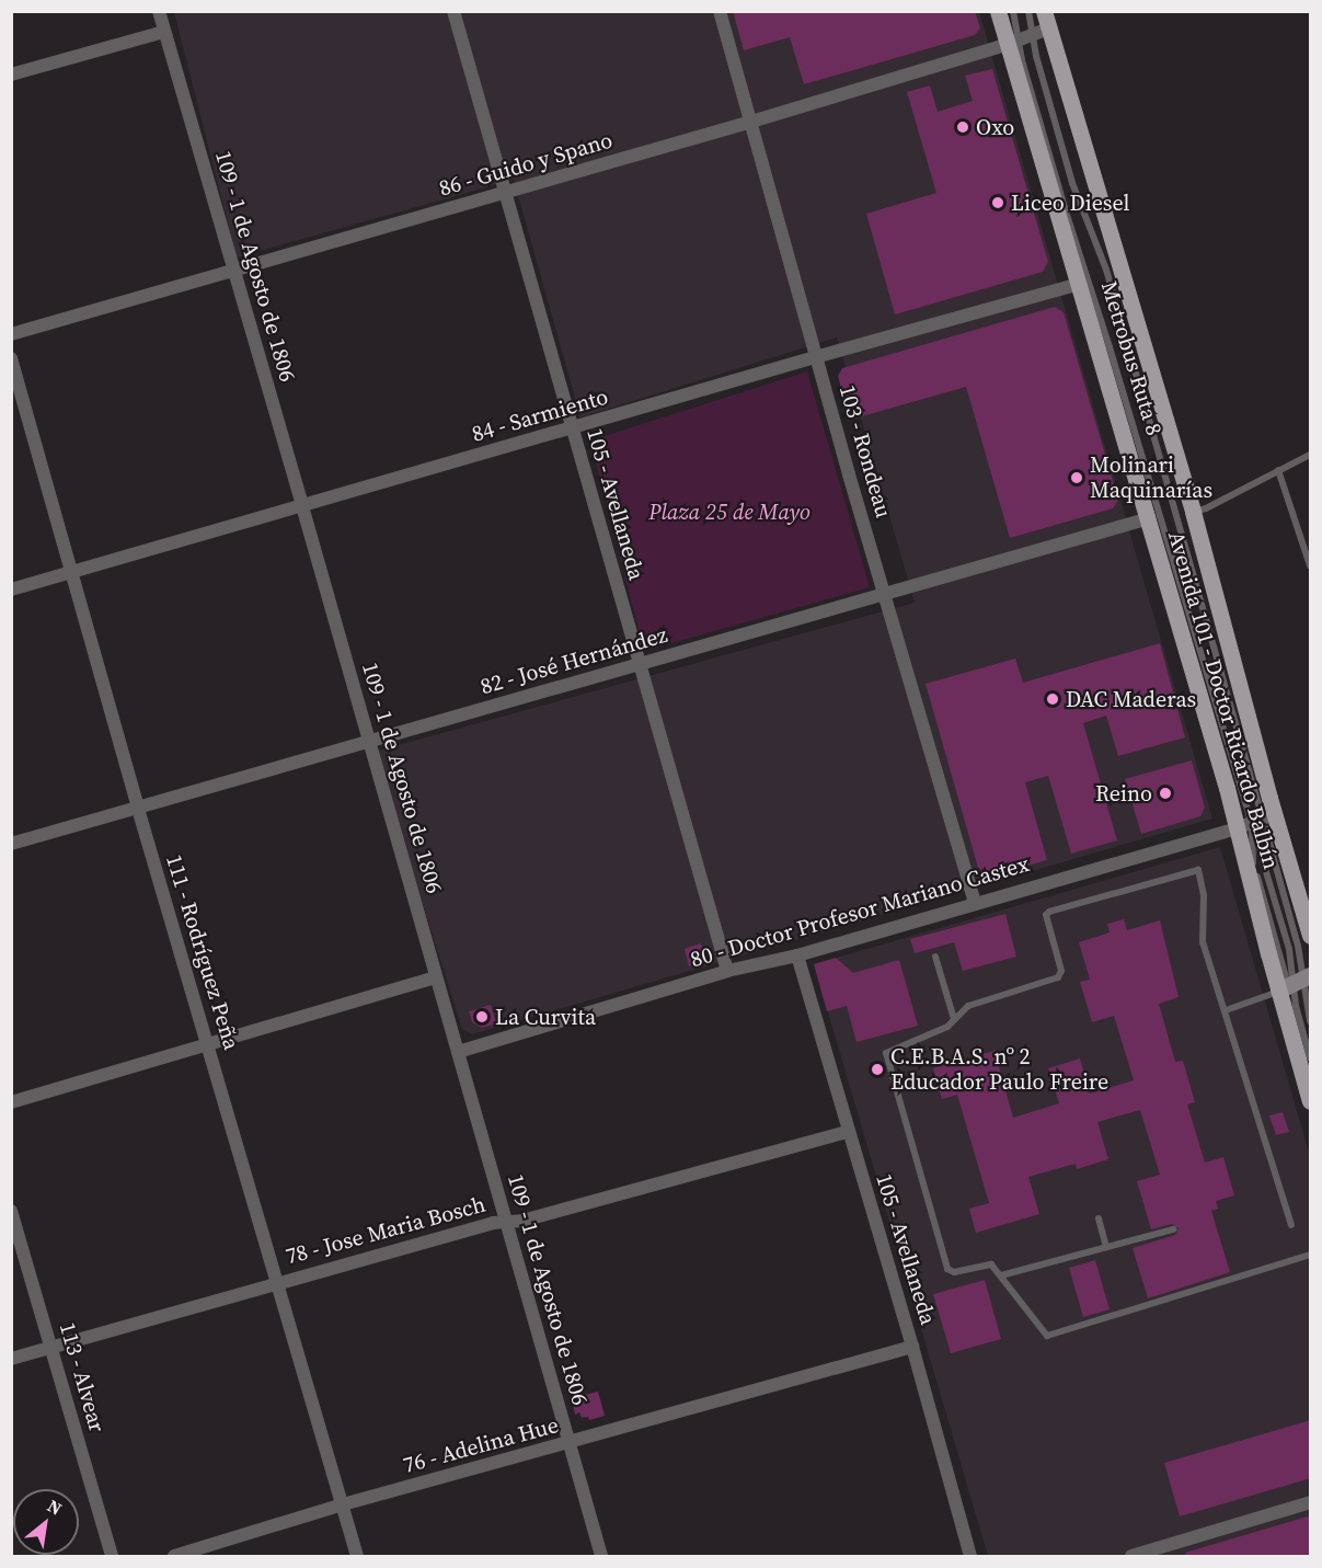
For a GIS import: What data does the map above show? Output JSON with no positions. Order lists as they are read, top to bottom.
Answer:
{
  "streets": {
    "main road": ["Avenida 101 - Doctor Ricardo Balbín"],
    "street": [
      "86 - Guido y Spano",
      "109 - 1 de Agosto de 1806",
      "84 - Sarmiento",
      "103 - Rondeau",
      "105 - Avellaneda",
      "82 - José Hernández",
      "80 - Doctor Profesor Mariano Castex",
      "111 - Rodríguez Peña",
      "78 - Jose Maria Bosch",
      "113 - Alvear",
      "76 - Adelina Hue"
    ],
    "lane": ["Metrobus Ruta 8"]
  },
  "crossings": [
    ["86 - Guido y Spano", "109 - 1 de Agosto de 1806"],
    ["86 - Guido y Spano", "Metrobus Ruta 8"],
    ["86 - Guido y Spano", "103 - Rondeau"],
    ["86 - Guido y Spano", "105 - Avellaneda"],
    ["86 - Guido y Spano", "Avenida 101 - Doctor Ricardo Balbín"],
    ["109 - 1 de Agosto de 1806", "84 - Sarmiento"],
    ["109 - 1 de Agosto de 1806", "82 - José Hernández"],
    ["109 - 1 de Agosto de 1806", "80 - Doctor Profesor Mariano Castex"],
    ["109 - 1 de Agosto de 1806", "78 - Jose Maria Bosch"],
    ["109 - 1 de Agosto de 1806", "76 - Adelina Hue"],
    ["Metrobus Ruta 8", "Avenida 101 - Doctor Ricardo Balbín"],
    ["Metrobus Ruta 8", "80 - Doctor Profesor Mariano Castex"],
    ["84 - Sarmiento", "103 - Rondeau"],
    ["84 - Sarmiento", "105 - Avellaneda"],
    ["84 - Sarmiento", "Avenida 101 - Doctor Ricardo Balbín"],
    ["84 - Sarmiento", "111 - Rodríguez Peña"],
    ["103 - Rondeau", "82 - José Hernández"],
    ["103 - Rondeau", "80 - Doctor Profesor Mariano Castex"],
    ["105 - Avellaneda", "82 - José Hernández"],
    ["105 - Avellaneda", "80 - Doctor Profesor Mariano Castex"],
    ["105 - Avellaneda", "78 - Jose Maria Bosch"],
    ["105 - Avellaneda", "76 - Adelina Hue"],
    ["82 - José Hernández", "Avenida 101 - Doctor Ricardo Balbín"],
    ["82 - José Hernández", "111 - Rodríguez Peña"],
    ["Avenida 101 - Doctor Ricardo Balbín", "80 - Doctor Profesor Mariano Castex"],
    ["111 - Rodríguez Peña", "78 - Jose Maria Bosch"],
    ["111 - Rodríguez Peña", "76 - Adelina Hue"],
    ["78 - Jose Maria Bosch", "113 - Alvear"]
  ],
  "parks": ["Plaza 25 de Mayo"],
  "places": [
    "Oxo",
    "Liceo Diesel",
    "Molinari Maquinarías",
    "DAC Maderas",
    "Reino",
    "La Curvita",
    "C.E.B.A.S. nº 2 Educador Paulo Freire"
  ],
  "north": "top right"
}
